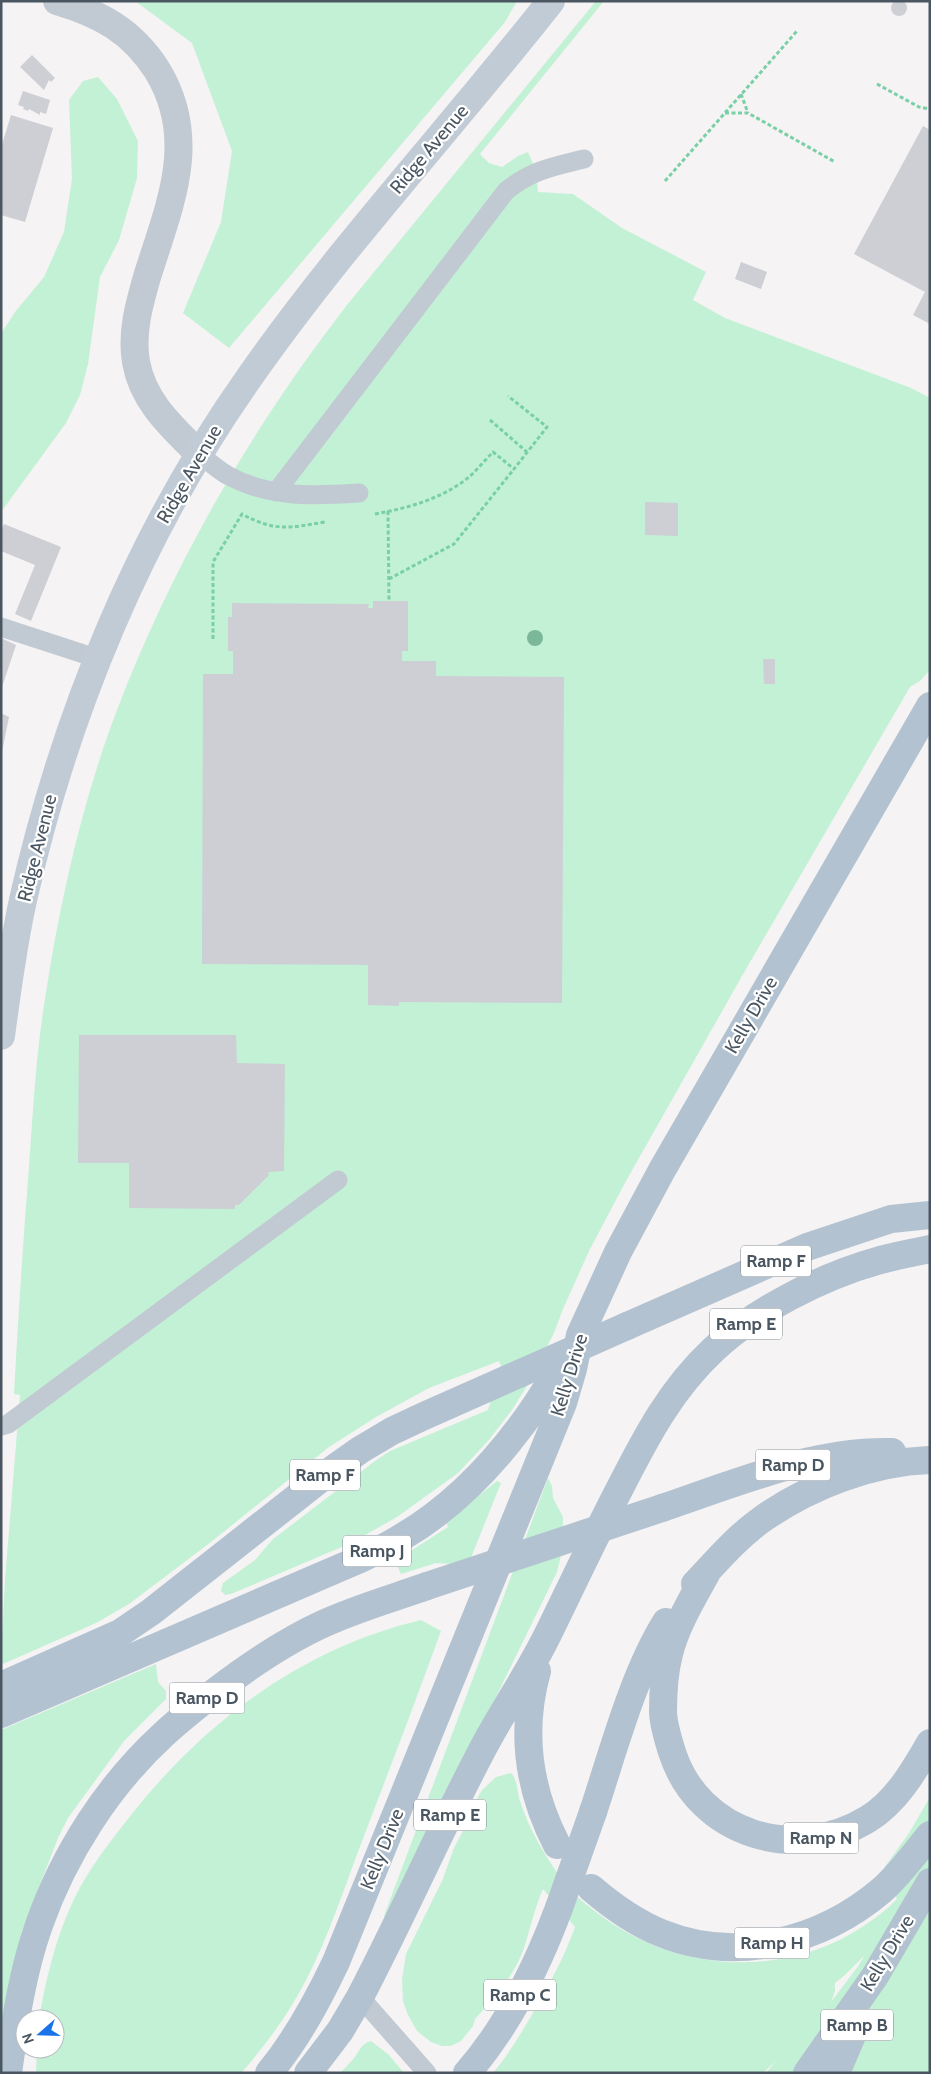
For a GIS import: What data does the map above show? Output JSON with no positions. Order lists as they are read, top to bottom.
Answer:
{
  "streets": {
    "main road": [
      "Ridge Avenue",
      "Kelly Drive",
      "Ramp F",
      "Ramp E",
      "Ramp D",
      "Ramp J",
      "Ramp N",
      "Ramp H",
      "Ramp C",
      "Ramp B"
    ]
  },
  "crossings": [
    ["Kelly Drive", "Ramp J"],
    ["Kelly Drive", "Ramp B"],
    ["Ramp N", "Ramp C"]
  ],
  "north": "left"
}
